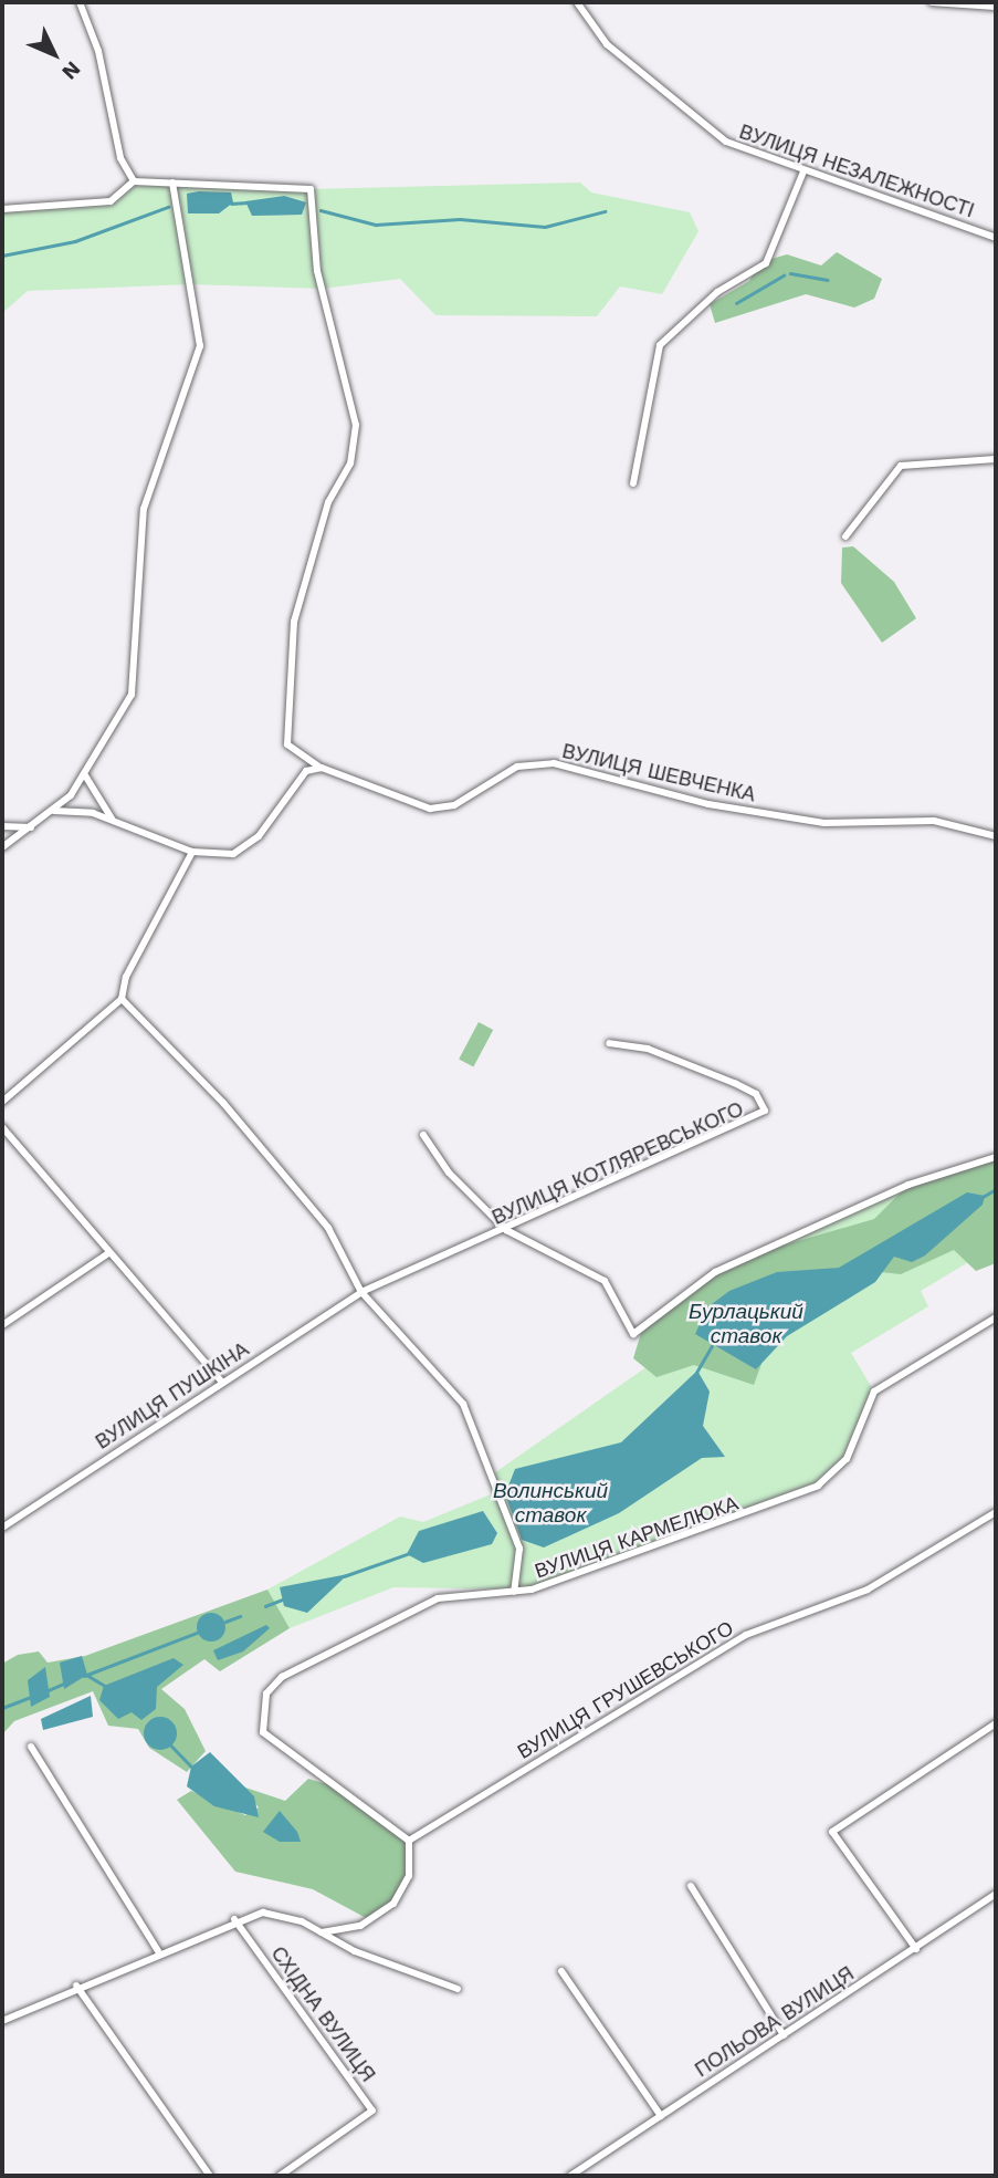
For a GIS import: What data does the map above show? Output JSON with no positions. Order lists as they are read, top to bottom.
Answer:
{
  "streets": {
    "street": [
      "ВУЛИЦЯ НЕЗАЛЕЖНОСТІ",
      "ВУЛИЦЯ ШЕВЧЕНКА",
      "ВУЛИЦЯ КОТЛЯРЕВСЬКОГО",
      "ВУЛИЦЯ ПУШКІНА",
      "ВУЛИЦЯ КАРМЕЛЮКА",
      "ВУЛИЦЯ ГРУШЕВСЬКОГО",
      "СХІДНА ВУЛИЦЯ",
      "ПОЛЬОВА ВУЛИЦЯ"
    ]
  },
  "crossings": [
    ["ВУЛИЦЯ КОТЛЯРЕВСЬКОГО", "ВУЛИЦЯ ПУШКІНА"],
    ["ВУЛИЦЯ КАРМЕЛЮКА", "ВУЛИЦЯ ГРУШЕВСЬКОГО"]
  ],
  "water": ["Бурлацький ставок", "Волинський ставок"],
  "north": "bottom right"
}
